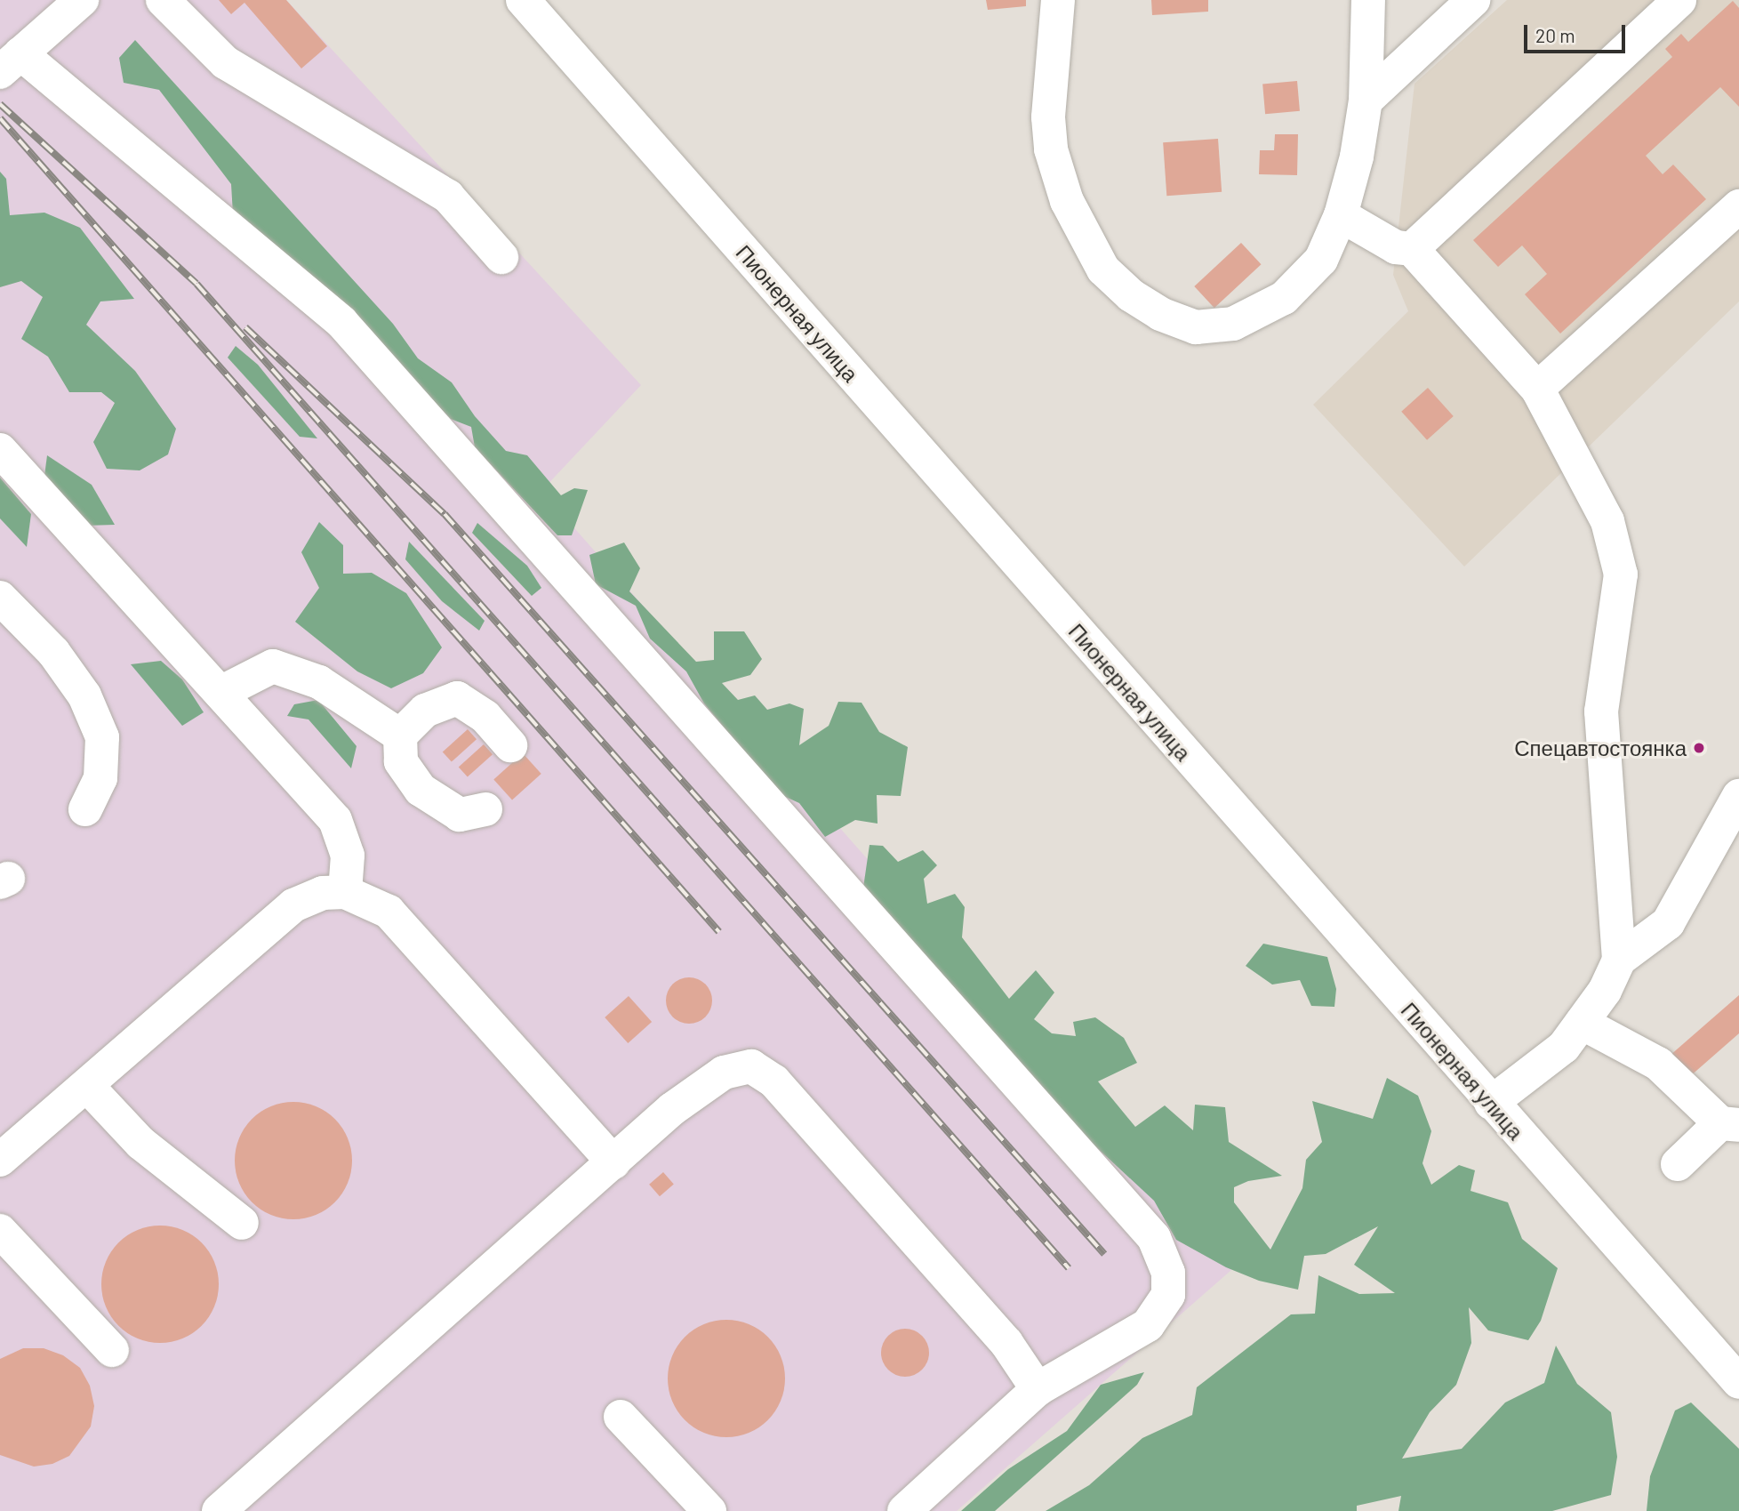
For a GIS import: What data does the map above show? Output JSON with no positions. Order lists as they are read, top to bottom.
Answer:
{
  "streets": {
    "street": ["Пионерная улица"]
  },
  "places": ["Спецавтостоянка"],
  "scale_bar": "20 m"
}
